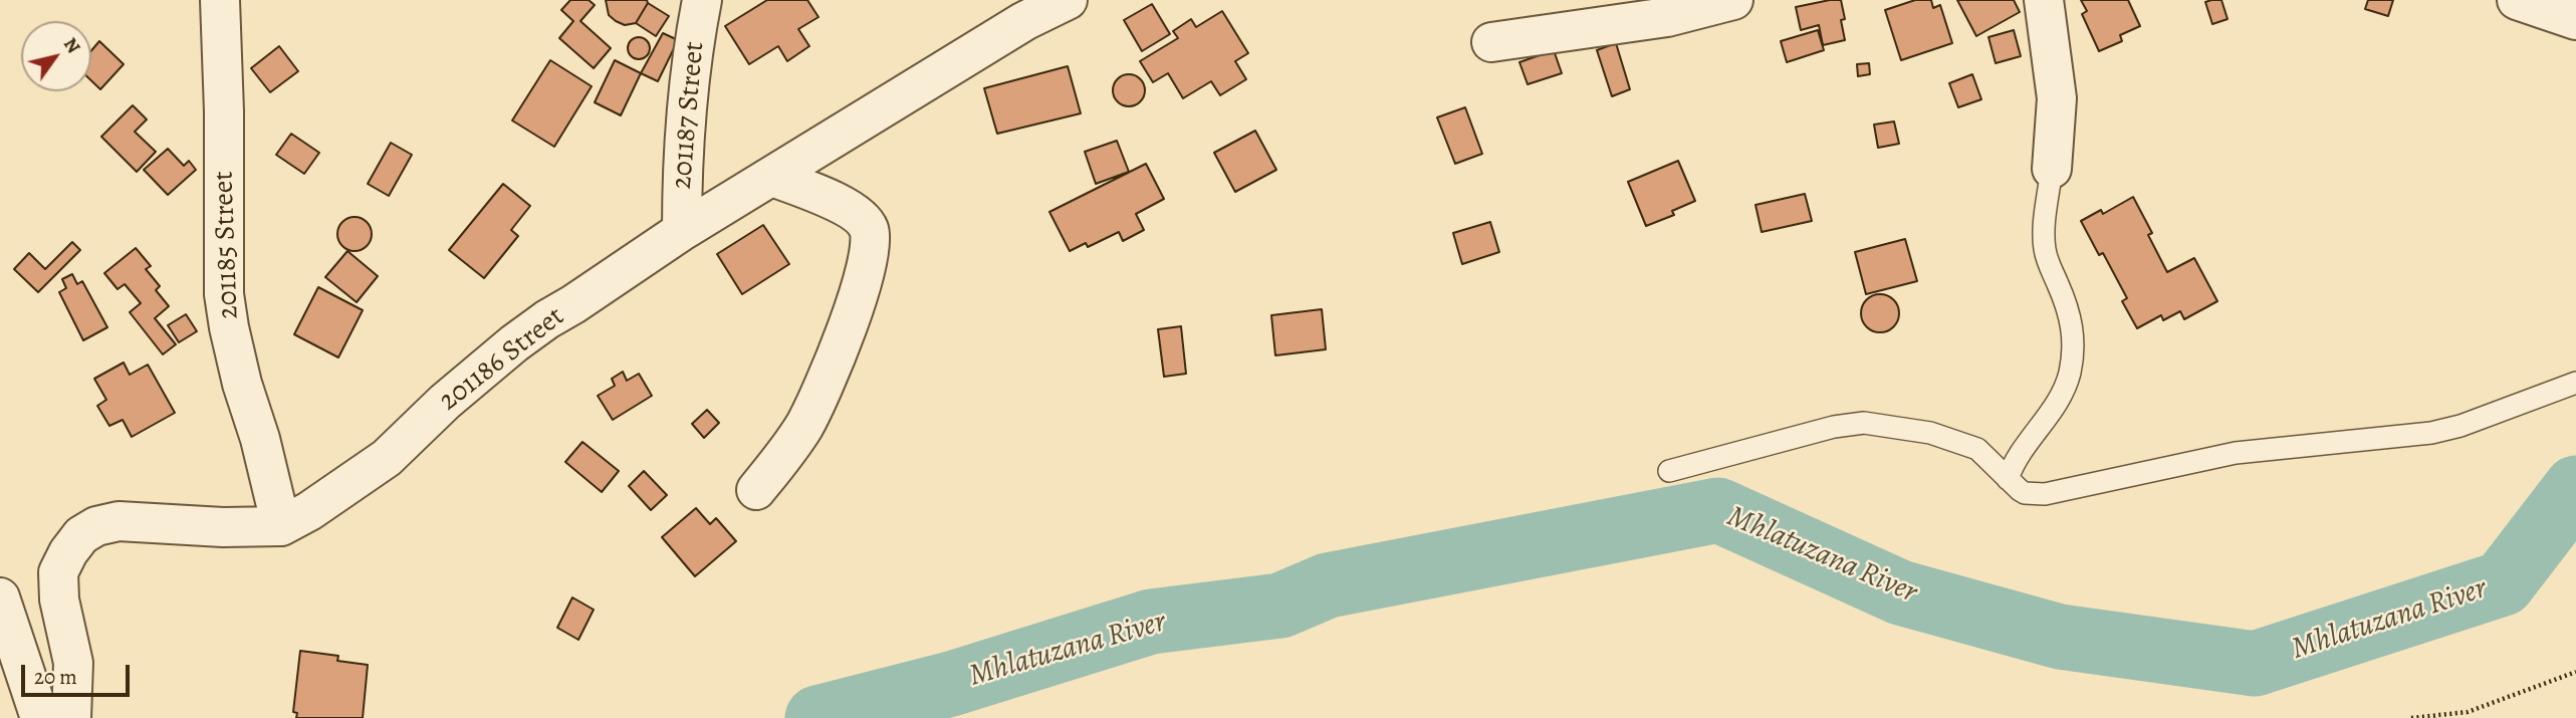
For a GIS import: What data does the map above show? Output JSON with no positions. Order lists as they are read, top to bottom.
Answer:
{
  "streets": {
    "street": ["201187 Street", "201185 Street", "201186 Street"]
  },
  "crossings": [
    ["201187 Street", "201186 Street"],
    ["201185 Street", "201186 Street"]
  ],
  "water": ["Mhlatuzana River"],
  "scale_bar": "20 m",
  "north": "top right"
}
